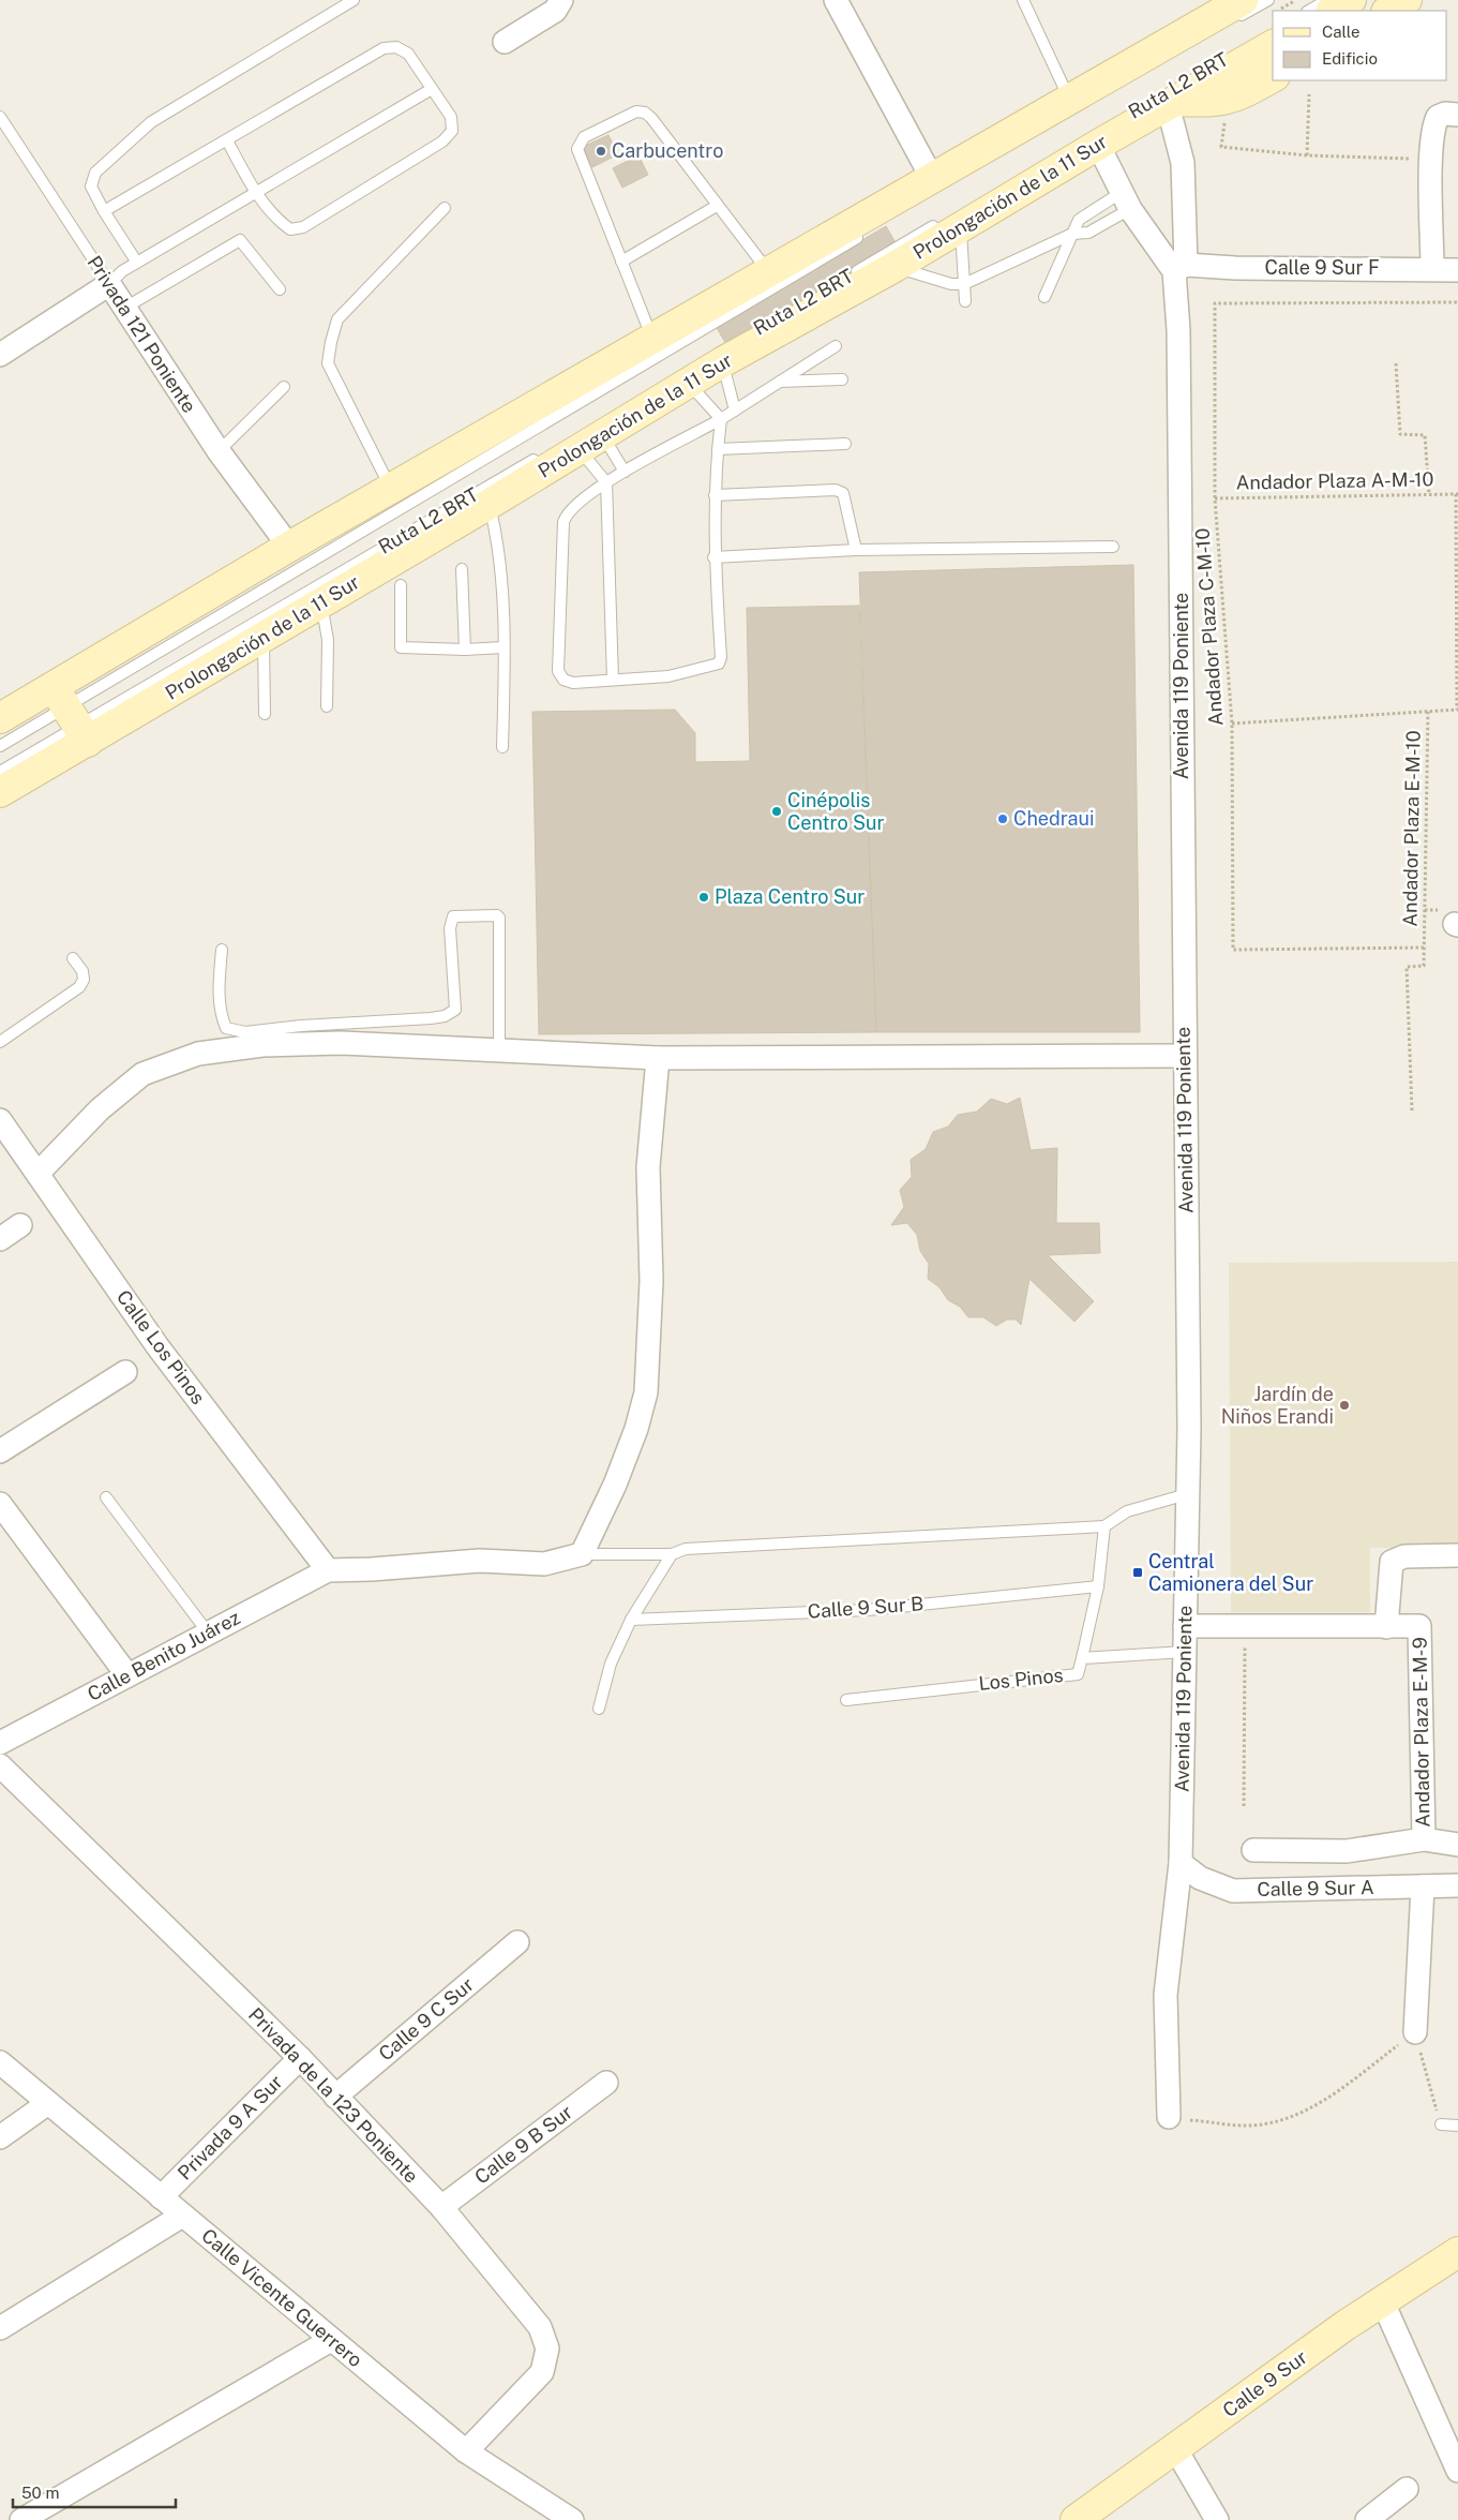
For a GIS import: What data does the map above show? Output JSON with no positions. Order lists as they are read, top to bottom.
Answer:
{
  "streets": {
    "main road": ["Prolongación de la 11 Sur", "Calle 9 Sur"],
    "street": [
      "Calle 9 Sur F",
      "Privada 121 Poniente",
      "Avenida 119 Poniente",
      "Calle Los Pinos",
      "Calle Benito Juárez",
      "Andador Plaza E-M-9",
      "Calle 9 Sur A",
      "Calle 9 C Sur",
      "Privada de la 123 Poniente",
      "Privada 9 A Sur",
      "Calle 9 B Sur",
      "Calle Vicente Guerrero"
    ],
    "lane": ["Ruta L2 BRT", "Calle 9 Sur B", "Los Pinos"],
    "path": ["Andador Plaza A-M-10", "Andador Plaza C-M-10", "Andador Plaza E-M-10"]
  },
  "crossings": [
    ["Ruta L2 BRT", "Prolongación de la 11 Sur"],
    ["Prolongación de la 11 Sur", "Privada 121 Poniente"],
    ["Prolongación de la 11 Sur", "Avenida 119 Poniente"],
    ["Calle 9 Sur F", "Avenida 119 Poniente"],
    ["Andador Plaza A-M-10", "Andador Plaza C-M-10"],
    ["Andador Plaza C-M-10", "Andador Plaza E-M-10"],
    ["Avenida 119 Poniente", "Los Pinos"],
    ["Avenida 119 Poniente", "Calle 9 Sur A"],
    ["Calle Los Pinos", "Calle Benito Juárez"],
    ["Calle 9 C Sur", "Privada de la 123 Poniente"],
    ["Privada de la 123 Poniente", "Privada 9 A Sur"],
    ["Privada de la 123 Poniente", "Calle 9 B Sur"],
    ["Privada de la 123 Poniente", "Calle Vicente Guerrero"],
    ["Privada 9 A Sur", "Calle Vicente Guerrero"]
  ],
  "places": {
    "other": [
      "Carbucentro",
      "Cinépolis Centro Sur",
      "Chedraui",
      "Plaza Centro Sur",
      "Jardín de Niños Erandi"
    ],
    "transit": ["Central Camionera del Sur"]
  },
  "legend": ["Calle", "Edificio"],
  "scale_bar": "50 m"
}
